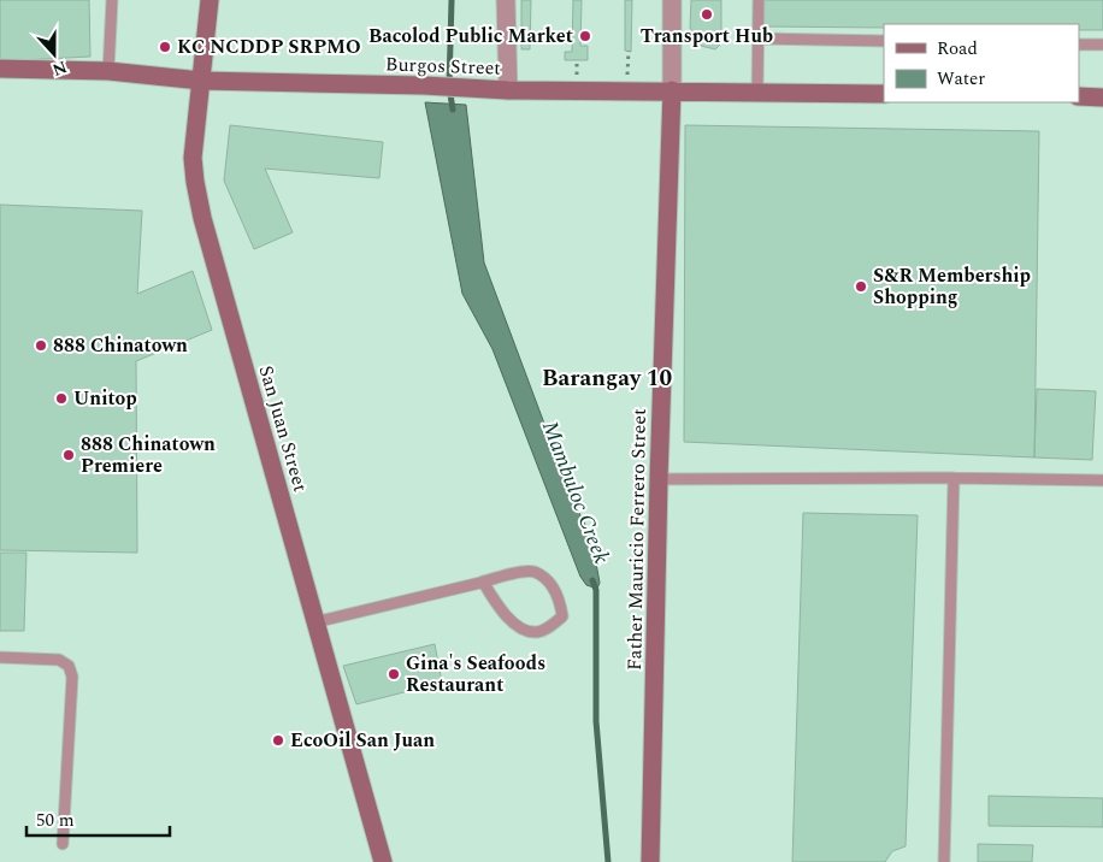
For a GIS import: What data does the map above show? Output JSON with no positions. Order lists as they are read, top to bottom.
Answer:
{
  "streets": {
    "street": ["Burgos Street", "San Juan Street", "Father Mauricio Ferrero Street"]
  },
  "crossings": [
    ["Burgos Street", "San Juan Street"],
    ["Burgos Street", "Father Mauricio Ferrero Street"]
  ],
  "districts": ["Barangay 10"],
  "water": ["Mambuloc Creek"],
  "places": [
    "Transport Hub",
    "Bacolod Public Market",
    "KC NCDDP SRPMO",
    "S&R Membership Shopping",
    "888 Chinatown",
    "Unitop",
    "888 Chinatown Premiere",
    "Gina's Seafoods Restaurant",
    "EcoOil San Juan"
  ],
  "legend": ["Road", "Water"],
  "scale_bar": "50 m",
  "north": "bottom"
}
